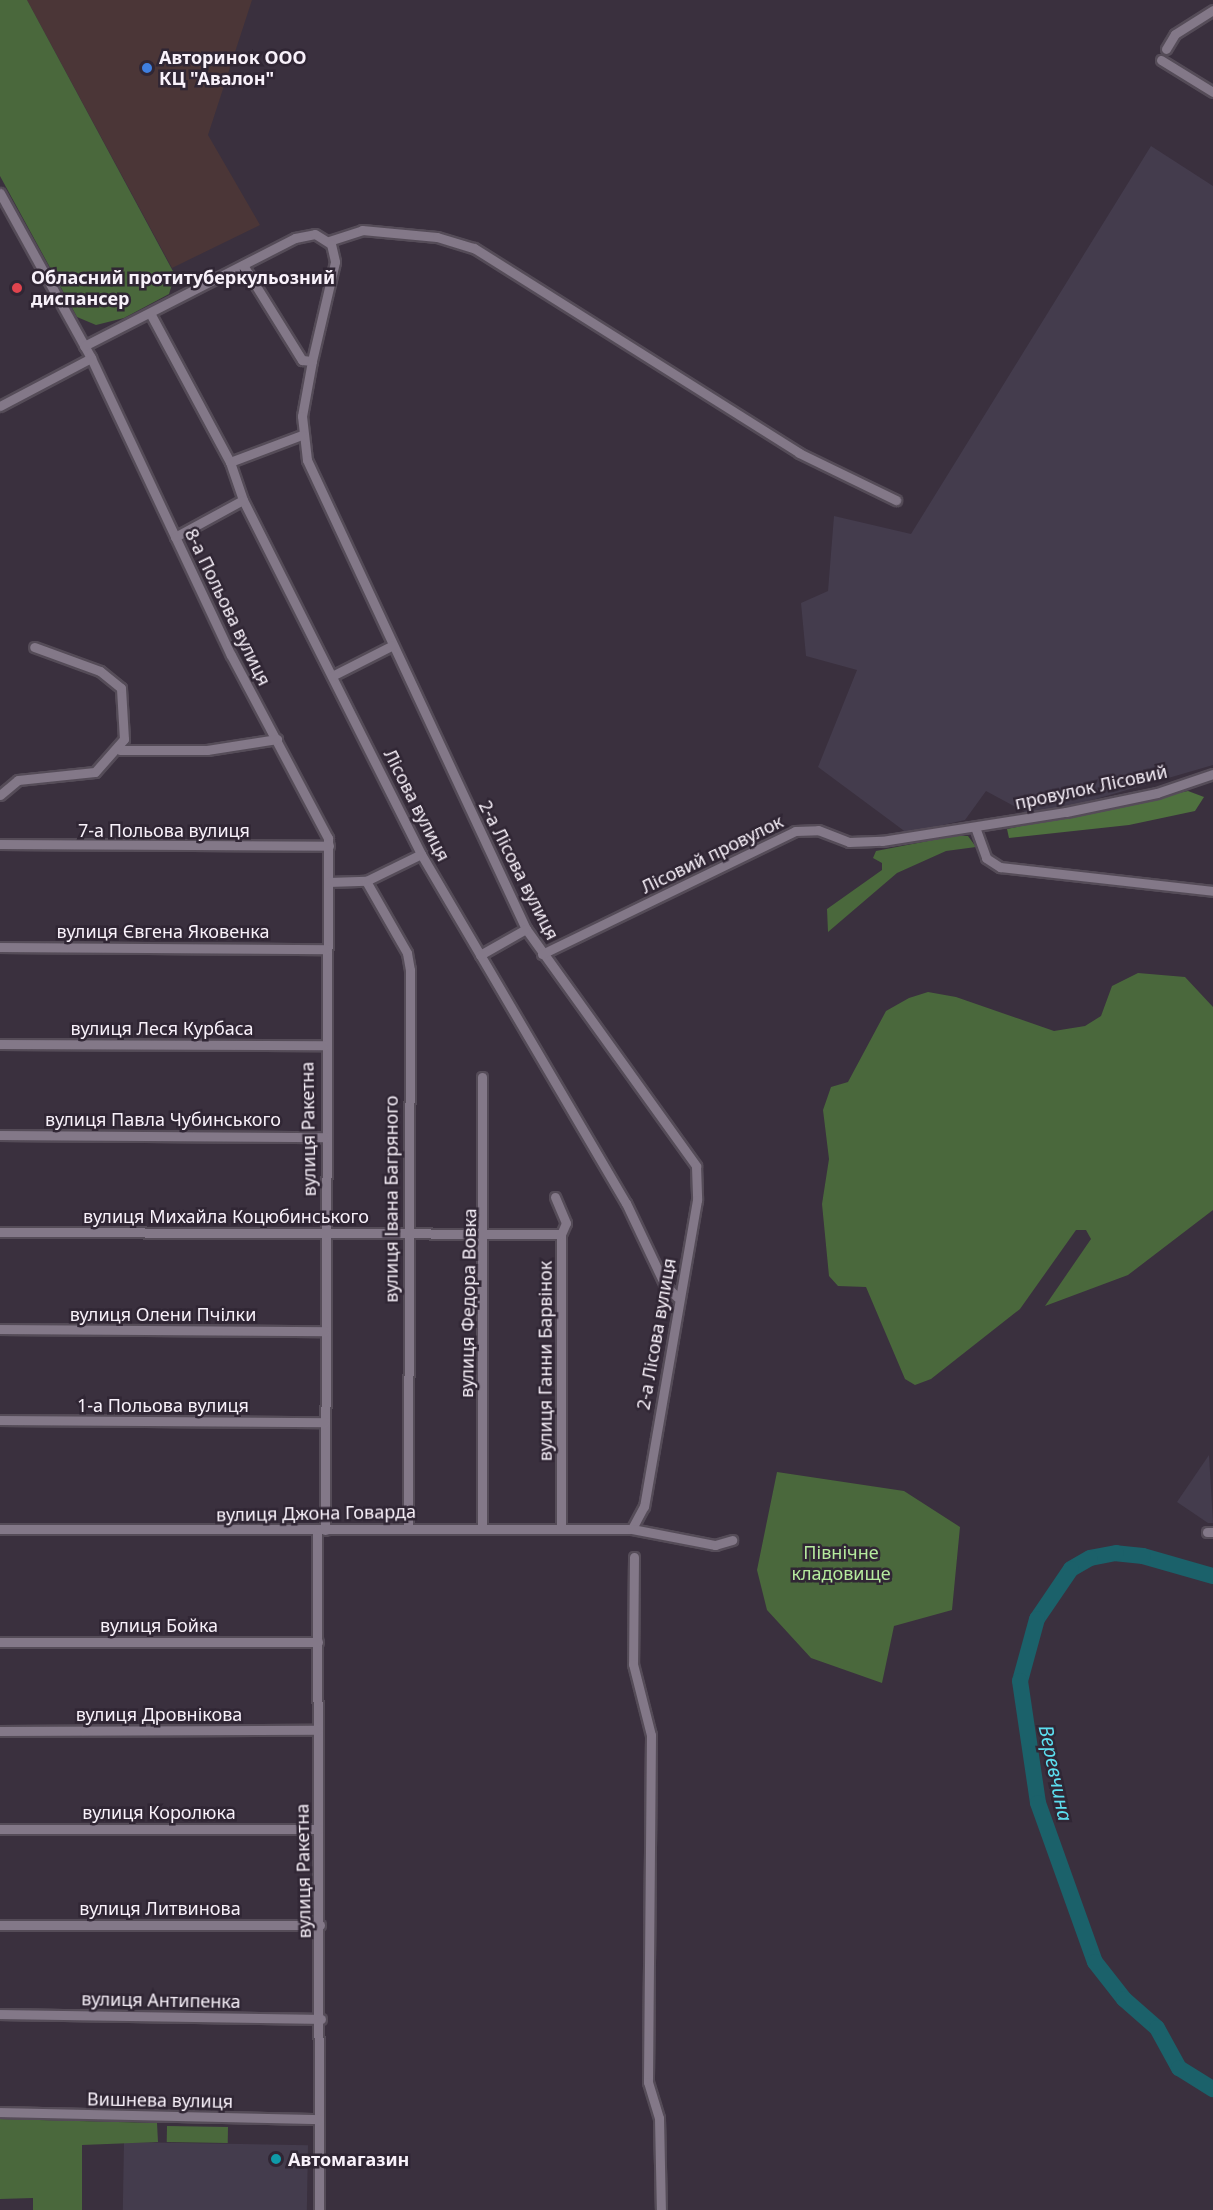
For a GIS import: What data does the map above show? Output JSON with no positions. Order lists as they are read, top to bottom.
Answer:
{
  "streets": {
    "street": [
      "8-а Польова вулиця",
      "провулок Лісовий",
      "Лісова вулиця",
      "7-а Польова вулиця",
      "Лісовий провулок",
      "2-а Лісова вулиця",
      "вулиця Євгена Яковенка",
      "вулиця Леся Курбаса",
      "вулиця Павла Чубинського",
      "вулиця Ракетна",
      "вулиця Івана Багряного",
      "вулиця Михайла Коцюбинського",
      "вулиця Федора Вовка",
      "вулиця Олени Пчілки",
      "вулиця Ганни Барвінок",
      "1-а Польова вулиця",
      "вулиця Джона Говарда",
      "вулиця Бойка",
      "вулиця Дровнікова",
      "вулиця Королюка",
      "вулиця Литвинова",
      "вулиця Антипенка",
      "Вишнева вулиця"
    ]
  },
  "crossings": [
    ["8-а Польова вулиця", "вулиця Ракетна"],
    ["провулок Лісовий", "Лісовий провулок"],
    ["Лісова вулиця", "2-а Лісова вулиця"],
    ["7-а Польова вулиця", "вулиця Ракетна"],
    ["Лісовий провулок", "2-а Лісова вулиця"],
    ["2-а Лісова вулиця", "вулиця Джона Говарда"],
    ["вулиця Євгена Яковенка", "вулиця Ракетна"],
    ["вулиця Леся Курбаса", "вулиця Ракетна"],
    ["вулиця Павла Чубинського", "вулиця Ракетна"],
    ["вулиця Ракетна", "вулиця Михайла Коцюбинського"],
    ["вулиця Ракетна", "вулиця Олени Пчілки"],
    ["вулиця Ракетна", "1-а Польова вулиця"],
    ["вулиця Ракетна", "вулиця Джона Говарда"],
    ["вулиця Ракетна", "вулиця Бойка"],
    ["вулиця Ракетна", "вулиця Дровнікова"],
    ["вулиця Ракетна", "вулиця Королюка"],
    ["вулиця Ракетна", "вулиця Литвинова"],
    ["вулиця Ракетна", "вулиця Антипенка"],
    ["вулиця Ракетна", "Вишнева вулиця"],
    ["вулиця Івана Багряного", "вулиця Михайла Коцюбинського"],
    ["вулиця Івана Багряного", "вулиця Джона Говарда"],
    ["вулиця Михайла Коцюбинського", "вулиця Федора Вовка"],
    ["вулиця Михайла Коцюбинського", "вулиця Ганни Барвінок"],
    ["вулиця Федора Вовка", "вулиця Джона Говарда"],
    ["вулиця Ганни Барвінок", "вулиця Джона Говарда"]
  ],
  "water": ["Веревчина"],
  "parks": ["Північне кладовище"],
  "places": ["Авторинок ООО КЦ \"Авалон\"", "Обласний протитуберкульозний диспансер", "Автомагазин"]
}
